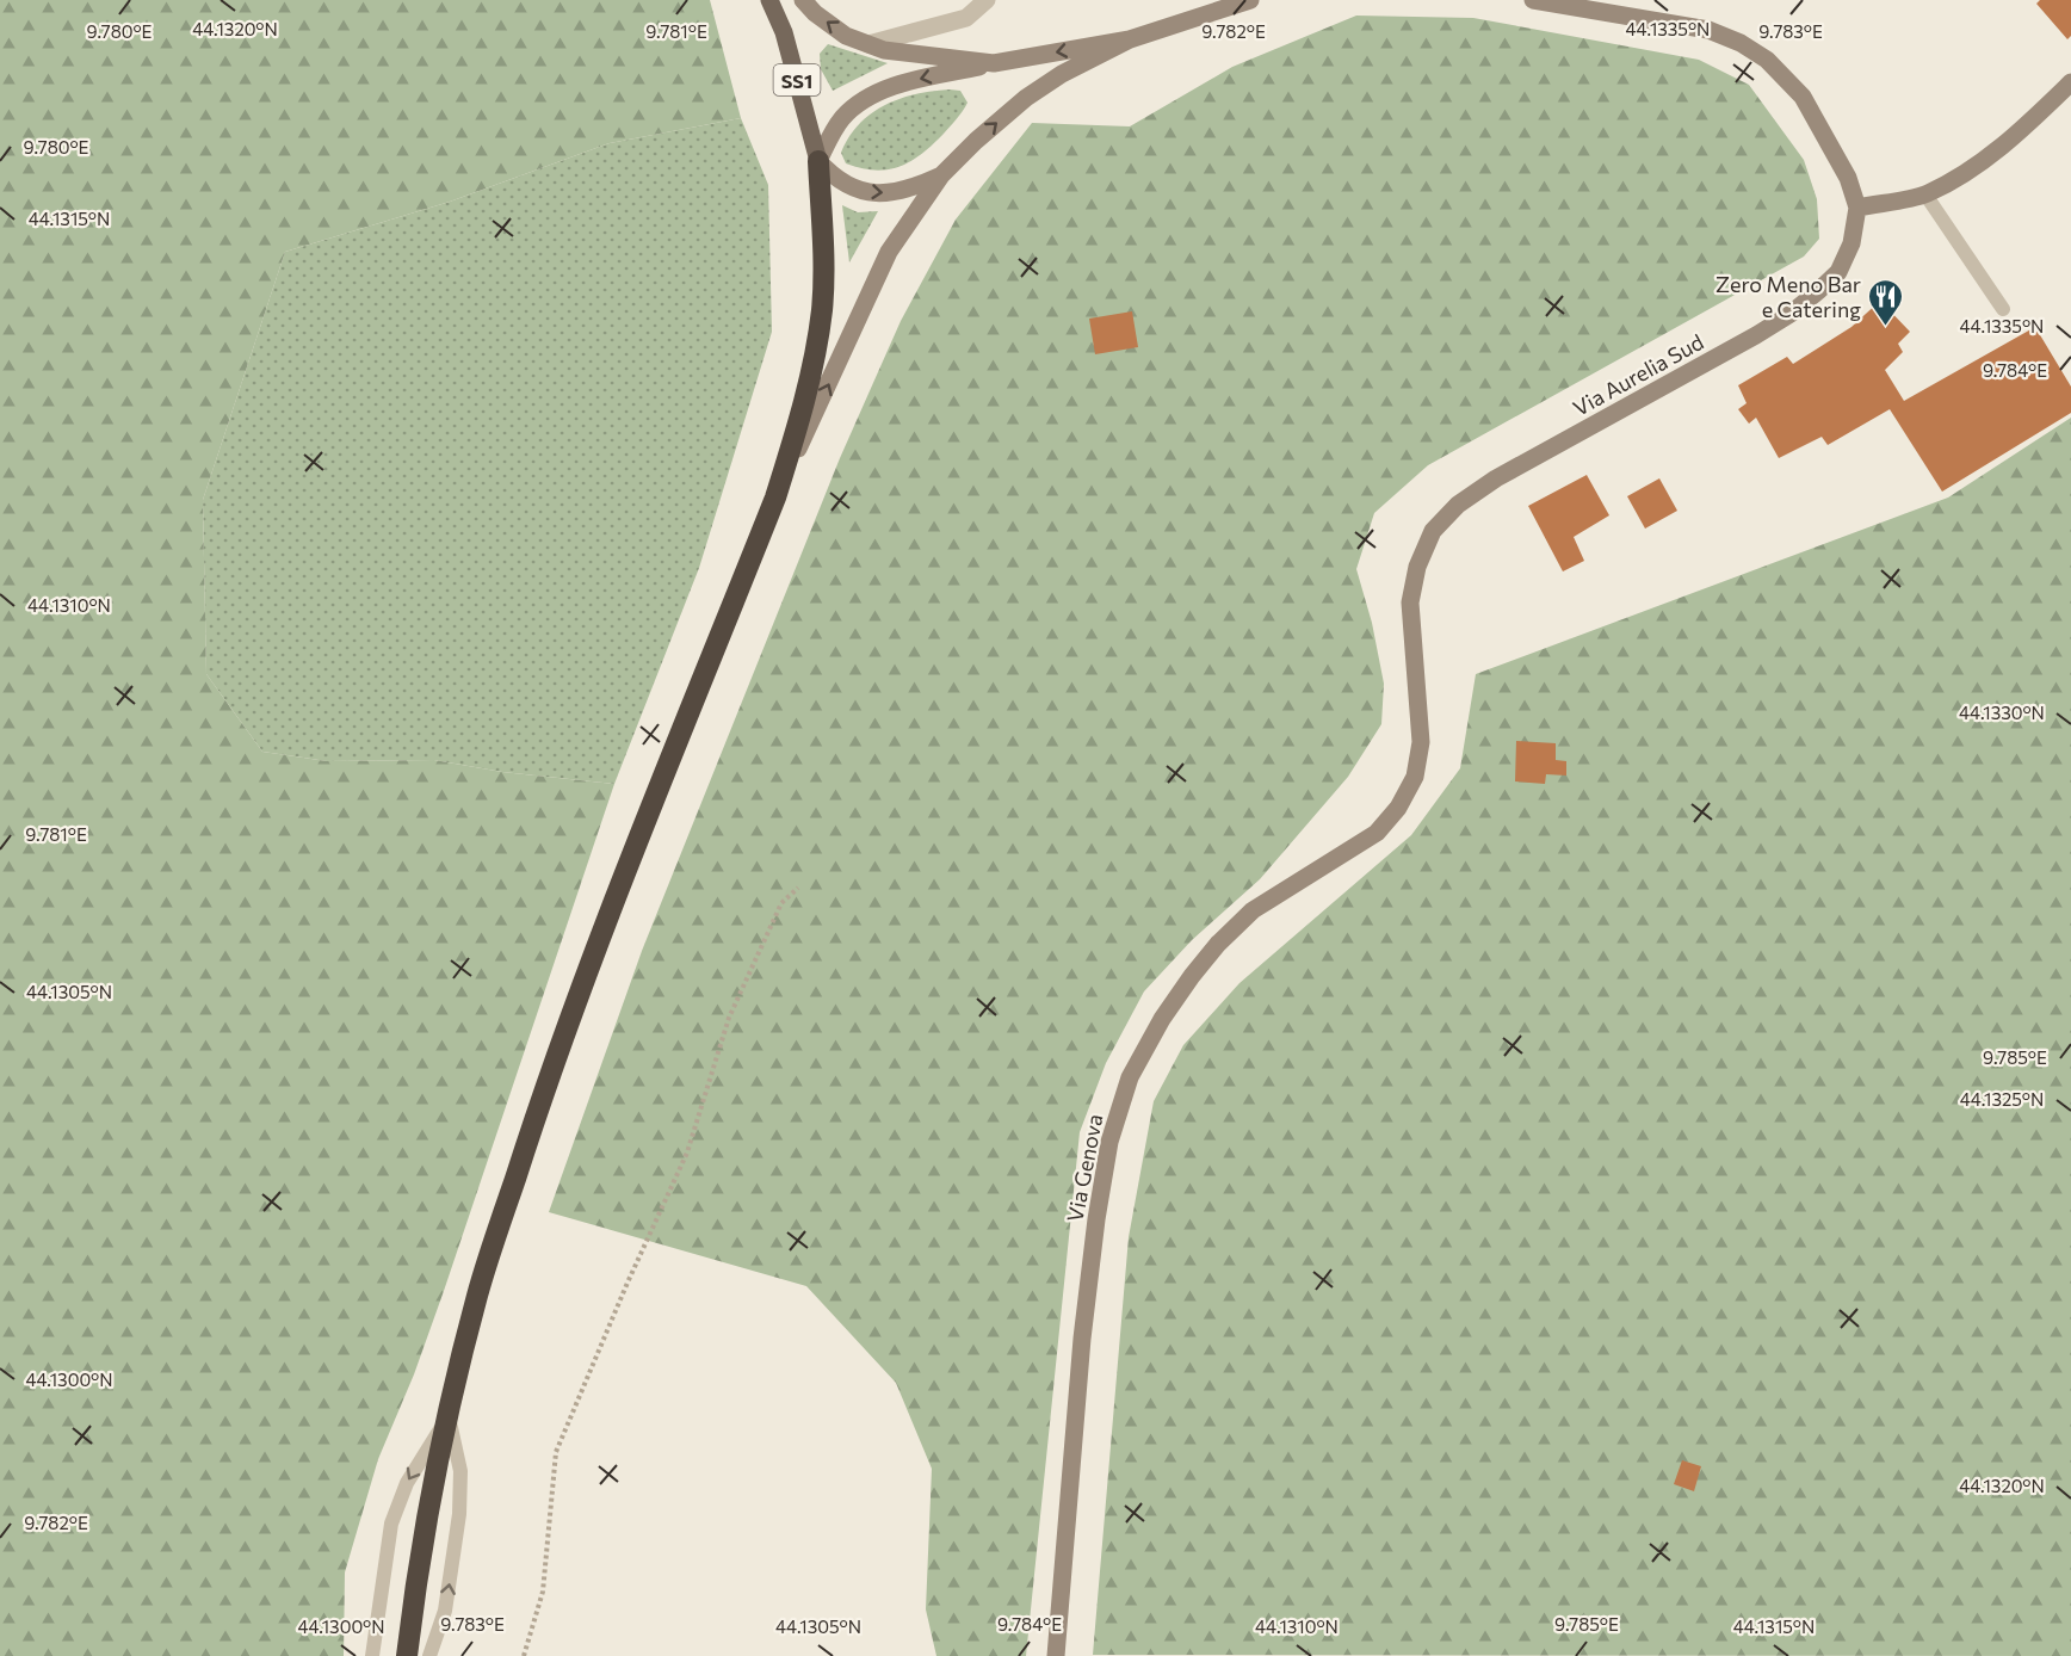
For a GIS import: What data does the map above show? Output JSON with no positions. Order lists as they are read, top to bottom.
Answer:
{
  "streets": {
    "main road": ["SS1", "Via Aurelia Sud", "Via Genova"]
  },
  "crossings": [
    ["Via Aurelia Sud", "Via Genova"]
  ],
  "places": {
    "restaurant": ["Zero Meno Bar e Catering"]
  },
  "coordinates": [
    "44.1335°N",
    "44.1320°N",
    "9.780°E",
    "9.781°E",
    "9.782°E",
    "9.783°E",
    "44.1315°N",
    "9.784°E",
    "44.1310°N",
    "44.1330°N",
    "44.1305°N",
    "9.785°E",
    "44.1325°N",
    "44.1300°N"
  ]
}
